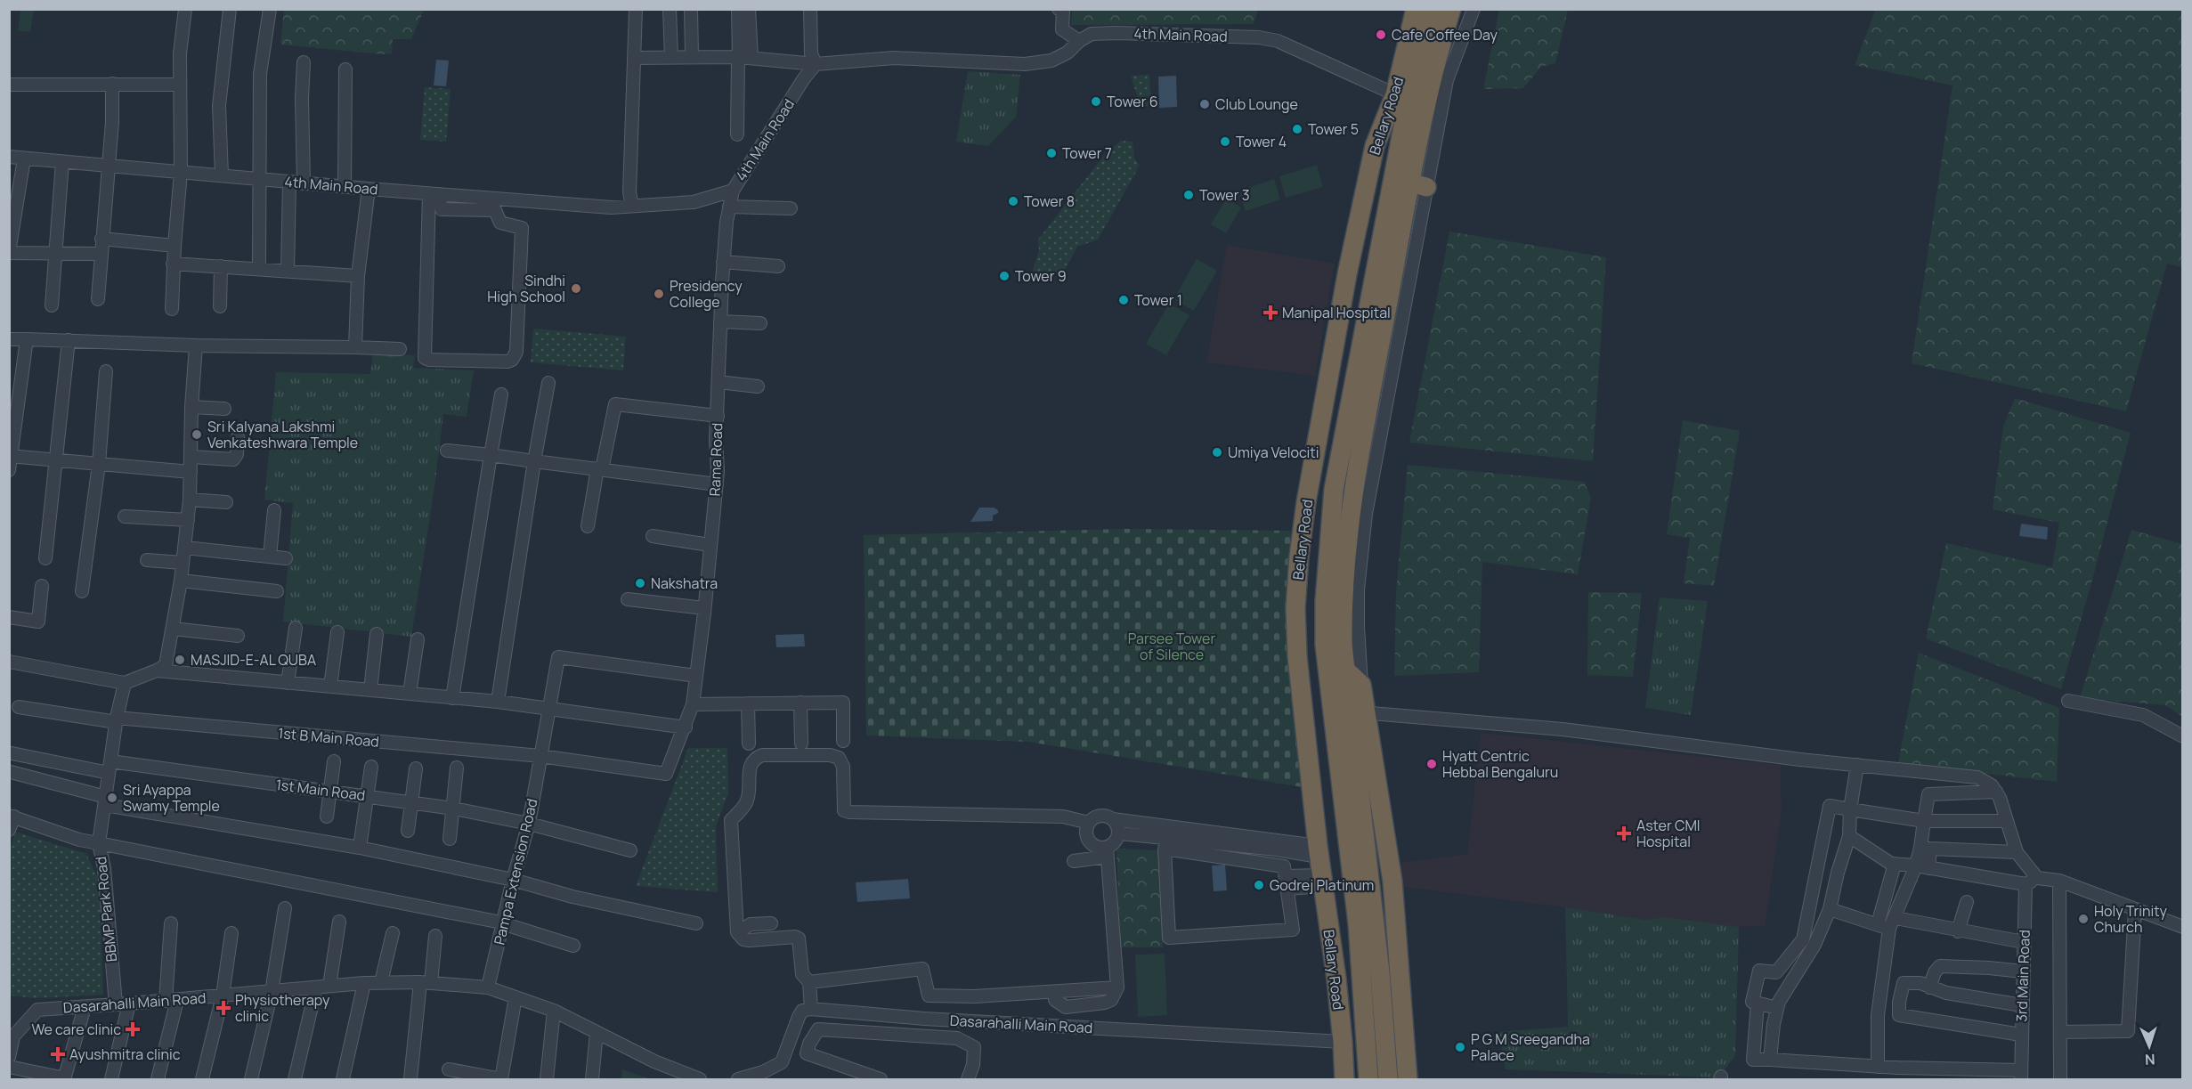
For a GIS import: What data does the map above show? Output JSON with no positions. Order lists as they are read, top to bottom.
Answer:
{
  "streets": {
    "highway": ["Bellary Road"],
    "street": [
      "4th Main Road",
      "Rama Road",
      "1st B Main Road",
      "1st Main Road",
      "Pampa Extension Road",
      "BBMP Park Road",
      "3rd Main Road",
      "Dasarahalli Main Road"
    ]
  },
  "crossings": [
    ["4th Main Road", "Bellary Road"],
    ["4th Main Road", "Rama Road"],
    ["Bellary Road", "Dasarahalli Main Road"],
    ["Rama Road", "1st B Main Road"],
    ["Rama Road", "Pampa Extension Road"],
    ["1st B Main Road", "Pampa Extension Road"],
    ["1st Main Road", "Pampa Extension Road"],
    ["Pampa Extension Road", "Dasarahalli Main Road"],
    ["BBMP Park Road", "Dasarahalli Main Road"]
  ],
  "parks": ["Parsee Tower of Silence"],
  "places": {
    "other": [
      "Cafe Coffee Day",
      "Tower 6",
      "Club Lounge",
      "Tower 5",
      "Tower 4",
      "Tower 7",
      "Tower 3",
      "Tower 8",
      "Tower 9",
      "Sindhi High School",
      "Presidency College",
      "Tower 1",
      "Sri Kalyana Lakshmi Venkateshwara Temple",
      "Umiya Velociti",
      "Nakshatra",
      "MASJID-E-AL QUBA",
      "Hyatt Centric Hebbal Bengaluru",
      "Sri Ayappa Swamy Temple",
      "Godrej Platinum",
      "Holy Trinity Church",
      "P G M Sreegandha Palace"
    ],
    "health": [
      "Manipal Hospital",
      "Aster CMI Hospital",
      "Physiotherapy clinic",
      "We care clinic",
      "Ayushmitra clinic"
    ]
  },
  "north": "bottom"
}
